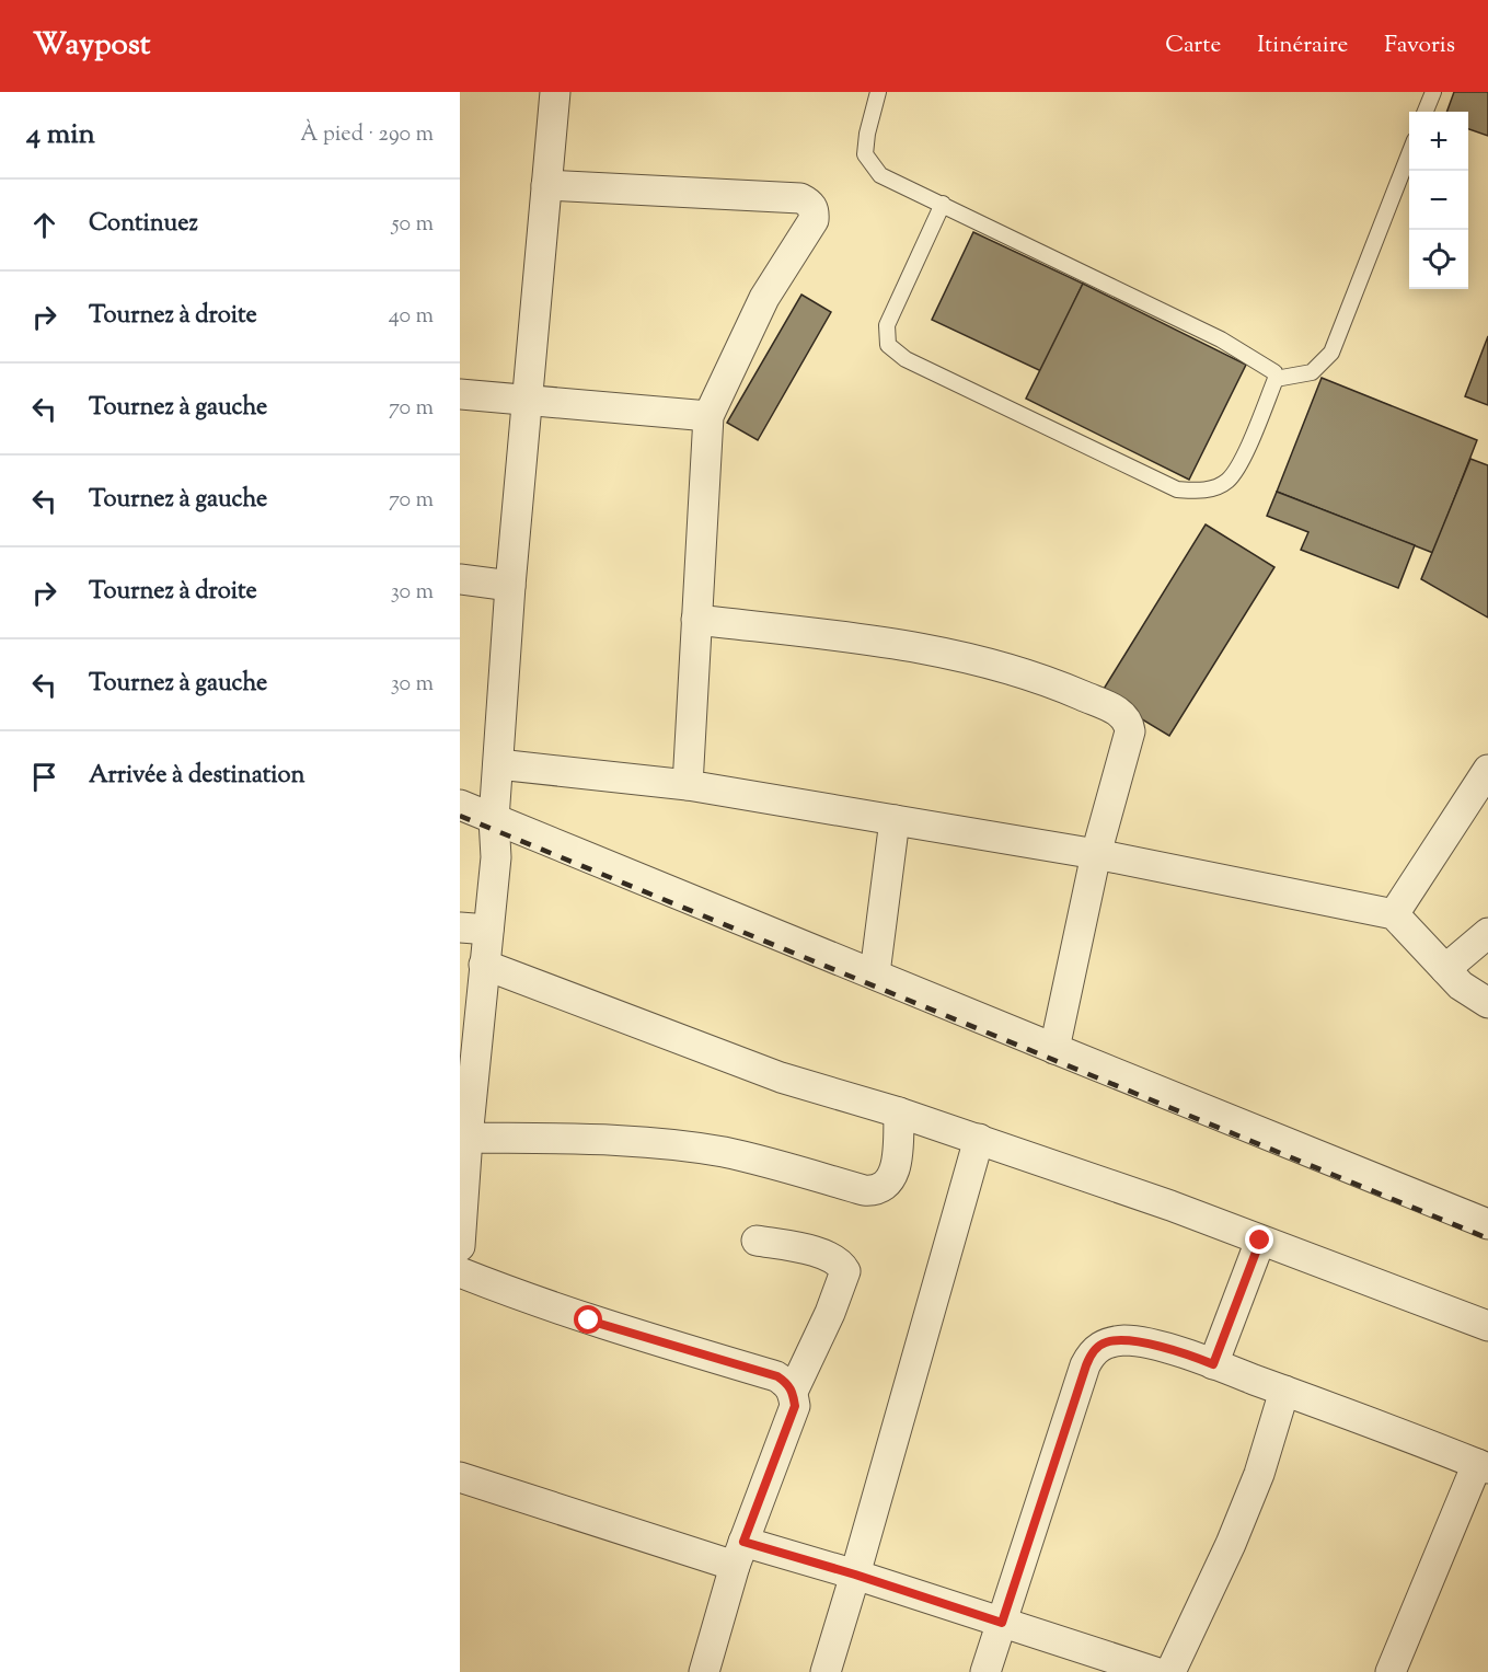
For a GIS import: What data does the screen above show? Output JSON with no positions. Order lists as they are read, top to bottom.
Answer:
{
  "page": {
    "header": "Waypost",
    "nav": ["Carte", "Itinéraire", "Favoris"],
    "heading": ["4 min", "À pied · 290 m"],
    "map_buttons": ["+", "−"],
    "list": [
      ["Continuez", "50 m"],
      ["Tournez à droite", "40 m"],
      ["Tournez à gauche", "70 m"],
      ["Tournez à gauche", "70 m"],
      ["Tournez à droite", "30 m"],
      ["Tournez à gauche", "30 m"],
      "Arrivée à destination"
    ]
  }
}
